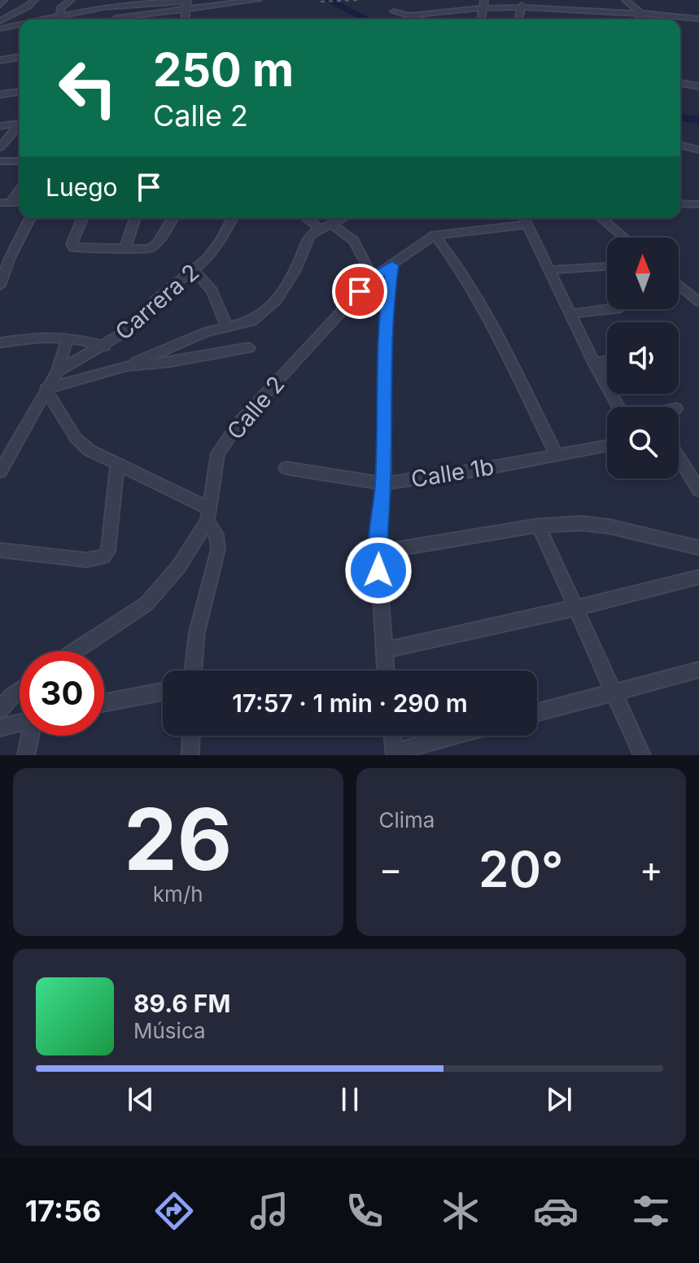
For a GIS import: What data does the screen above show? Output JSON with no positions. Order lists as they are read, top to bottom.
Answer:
{
  "streets": {
    "street": ["Carrera 2", "Calle 2", "Calle 1b"]
  },
  "north": "top",
  "page": {
    "turn": ["250 m", "Calle 2"],
    "then": "Luego",
    "limit": "30",
    "trip": "17:57 · 1 min · 290 m",
    "tile": [
      ["26", "km/h"],
      "Clima"
    ],
    "heat": ["−", "20°", "+"],
    "song": ["89.6 FM", "Música"],
    "tabs": "17:56"
  }
}
